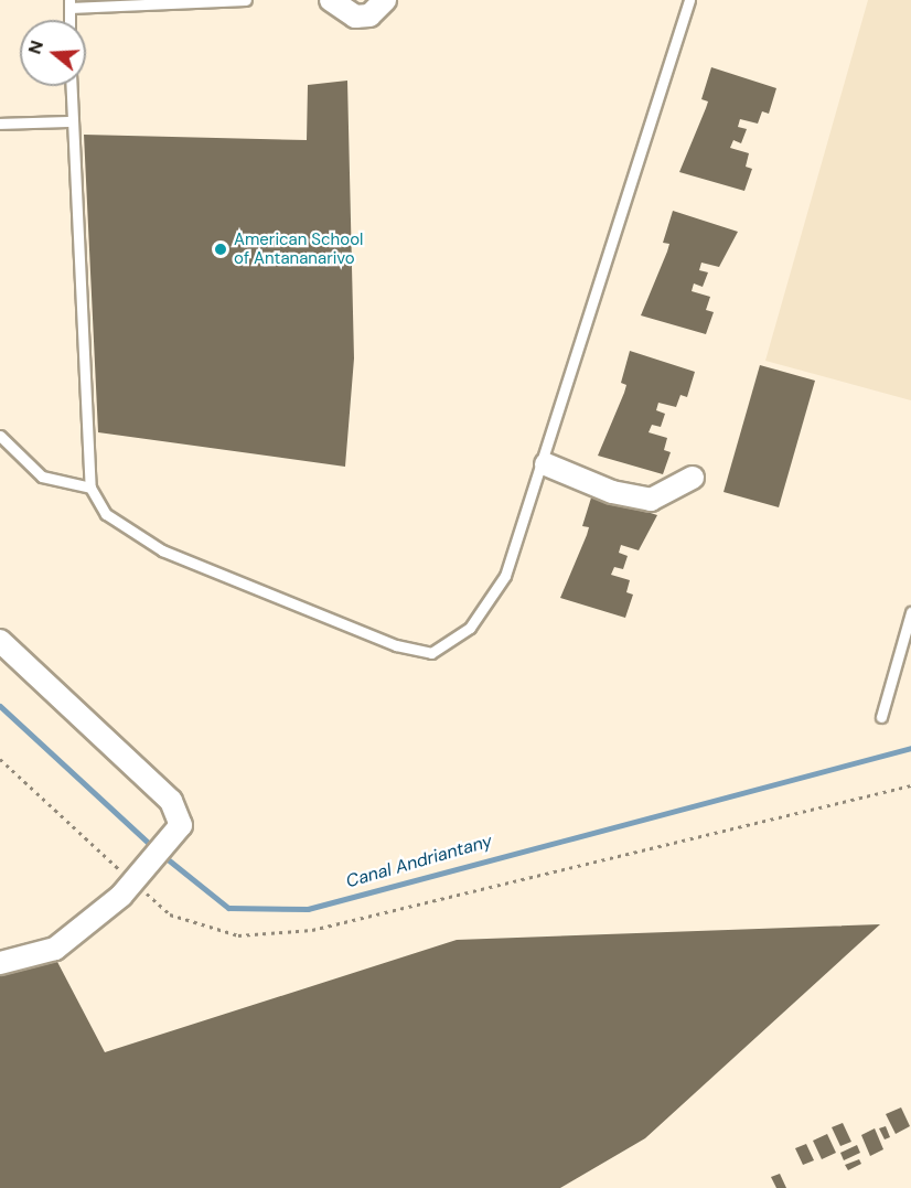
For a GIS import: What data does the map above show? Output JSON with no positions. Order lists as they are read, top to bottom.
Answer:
{
  "water": ["Canal Andriantany"],
  "places": ["American School of Antananarivo"],
  "north": "left"
}
